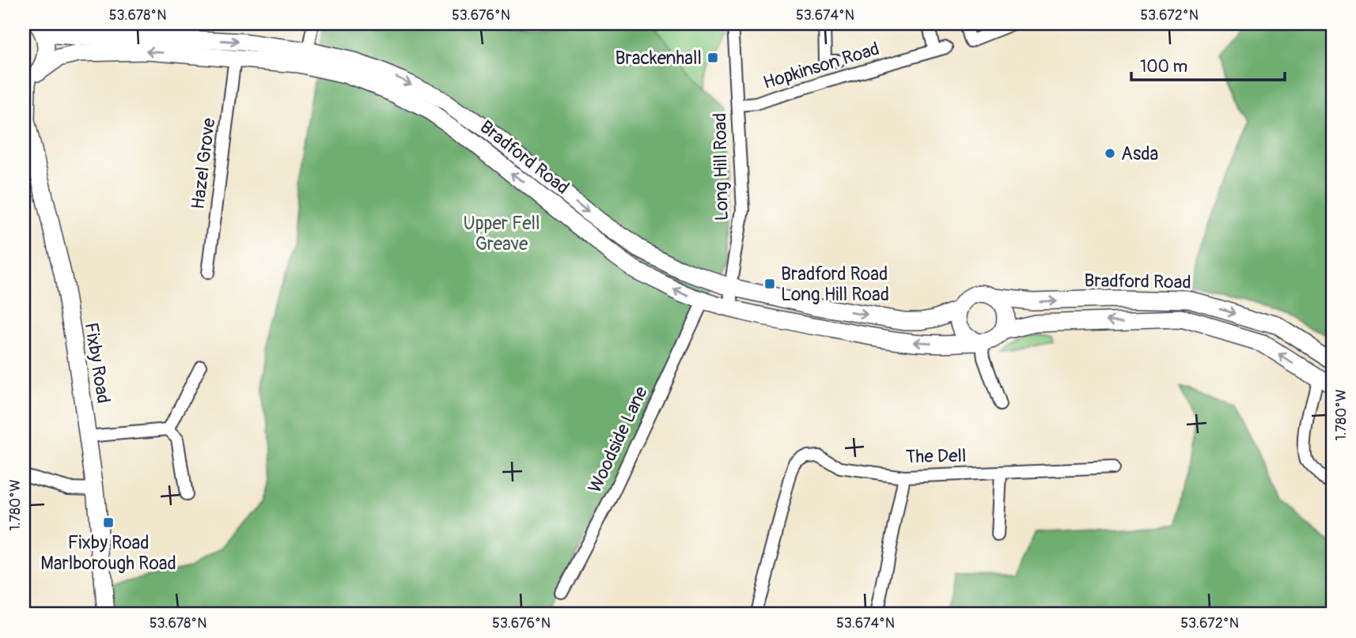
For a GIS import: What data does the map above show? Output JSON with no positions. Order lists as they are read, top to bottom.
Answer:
{
  "streets": {
    "main road": ["Bradford Road", "Fixby Road"],
    "street": [
      "Hopkinson Road",
      "Hazel Grove",
      "Long Hill Road",
      "Woodside Lane",
      "The Dell"
    ]
  },
  "crossings": [
    ["Hopkinson Road", "Long Hill Road"],
    ["Bradford Road", "Hazel Grove"],
    ["Bradford Road", "Long Hill Road"],
    ["Bradford Road", "Fixby Road"],
    ["Bradford Road", "Woodside Lane"]
  ],
  "parks": ["Upper Fell Greave"],
  "places": {
    "transit": ["Brackenhall", "Bradford Road Long Hill Road", "Fixby Road Marlborough Road"],
    "other": ["Asda"]
  },
  "scale_bar": "100 m",
  "coordinates": [
    "53.678°N",
    "53.676°N",
    "53.674°N",
    "53.672°N",
    "1.780°W"
  ]
}
